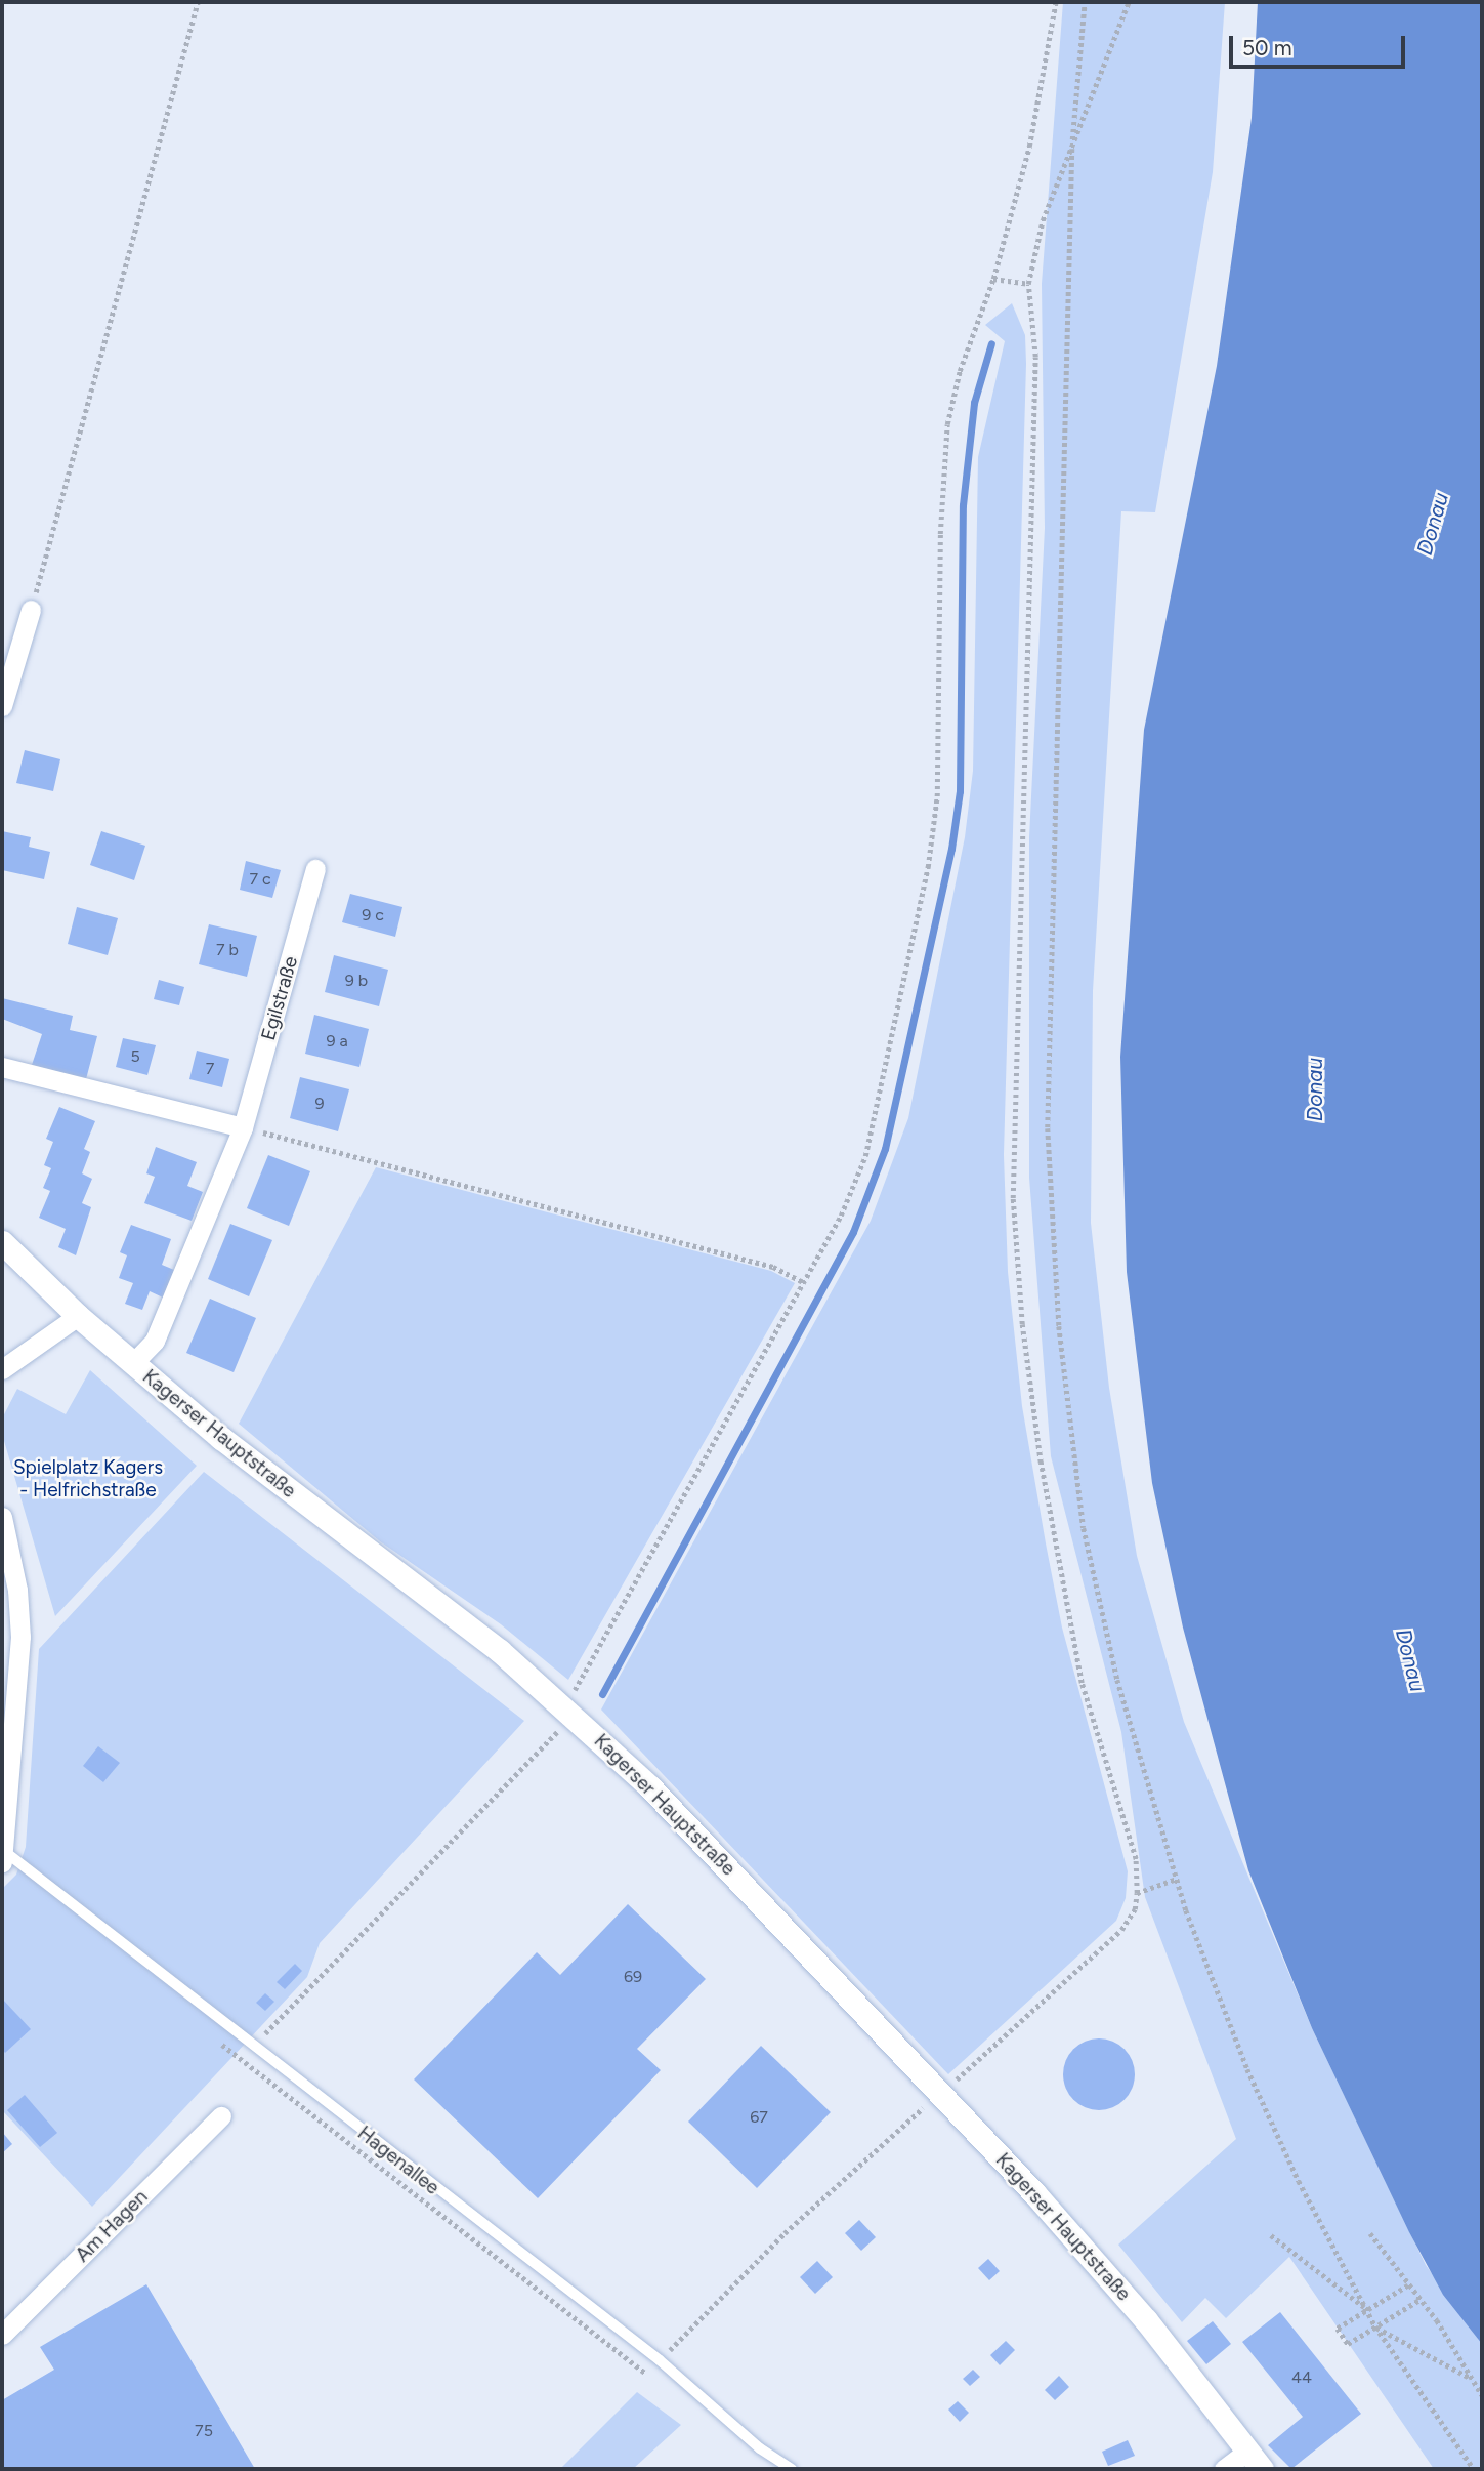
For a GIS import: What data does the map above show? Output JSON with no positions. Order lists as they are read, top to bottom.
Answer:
{
  "streets": {
    "street": ["Egilstraße", "Kagerser Hauptstraße", "Am Hagen"],
    "lane": ["Hagenallee"]
  },
  "crossings": [
    ["Egilstraße", "Kagerser Hauptstraße"]
  ],
  "water": ["Donau"],
  "parks": ["Spielplatz Kagers - Helfrichstraße"],
  "house_numbers": [
    "7 c",
    "9 c",
    "7 b",
    "9 b",
    "9 a",
    "5",
    "7",
    "9",
    "69",
    "67",
    "44",
    "75"
  ],
  "scale_bar": "50 m"
}
